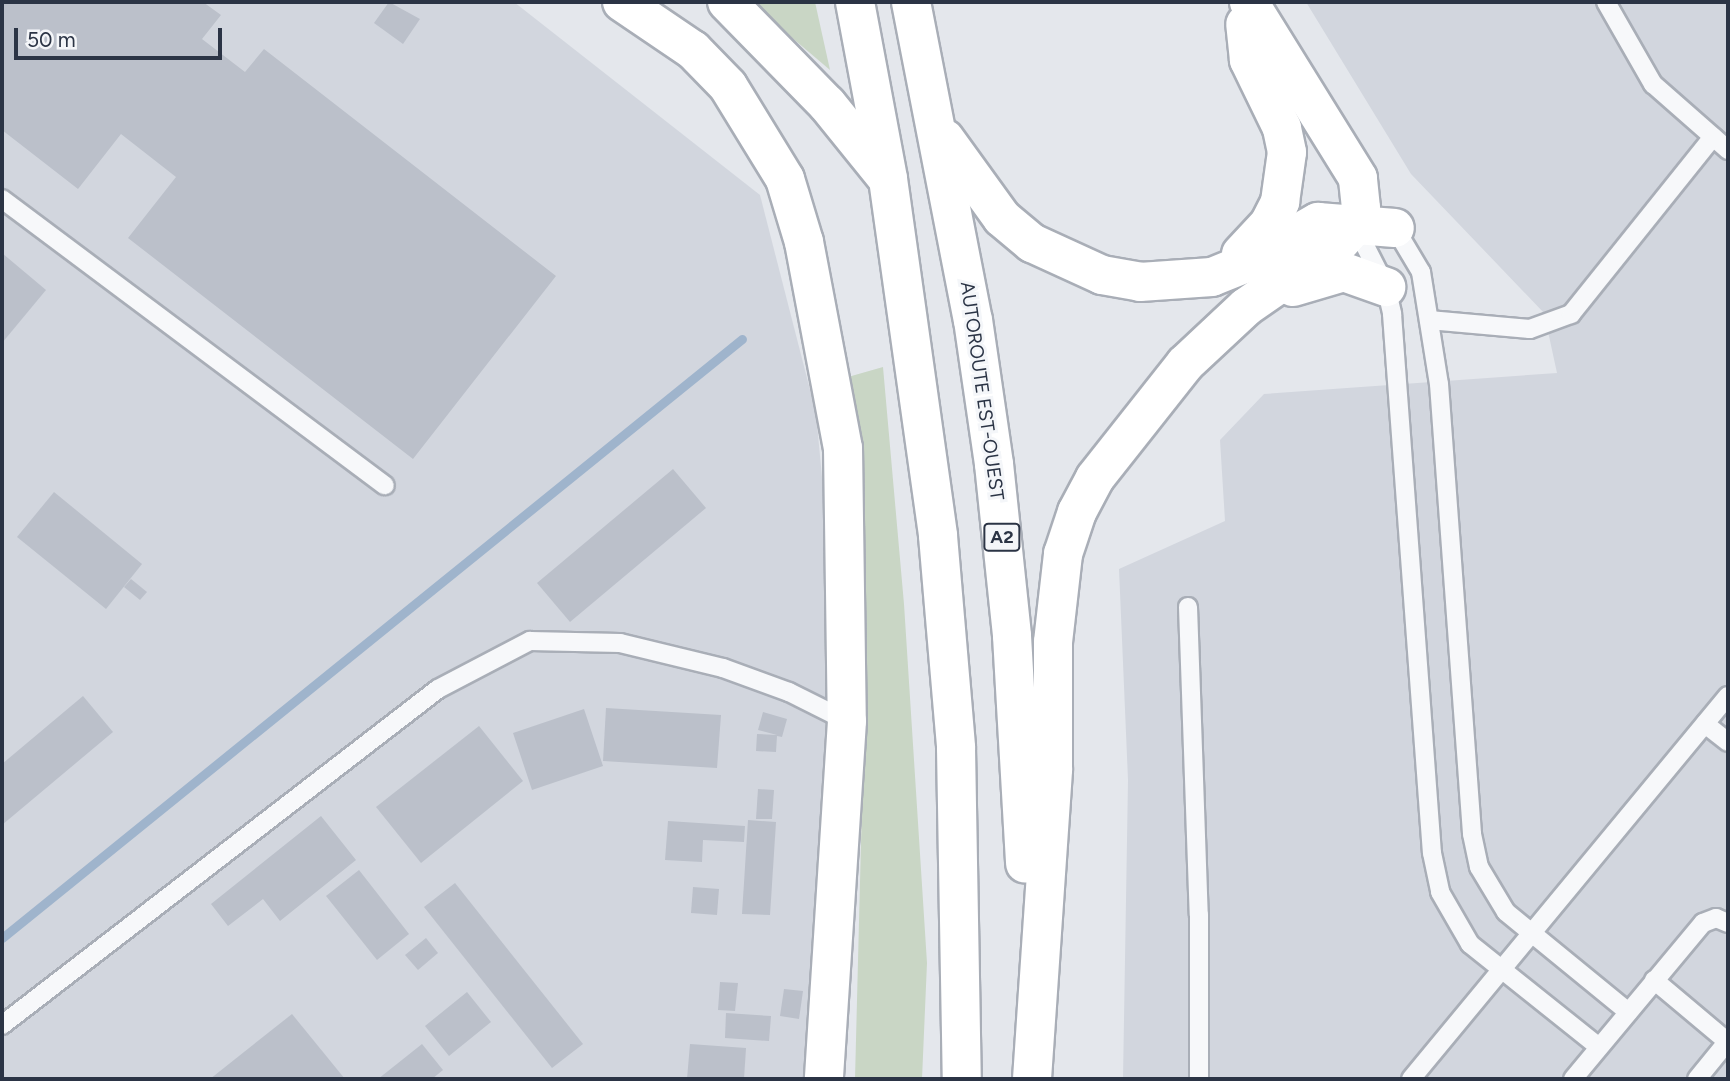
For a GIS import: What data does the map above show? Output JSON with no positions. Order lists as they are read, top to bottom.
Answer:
{
  "streets": {
    "main road": ["AUTOROUTE EST-OUEST", "A2"]
  },
  "scale_bar": "50 m"
}
